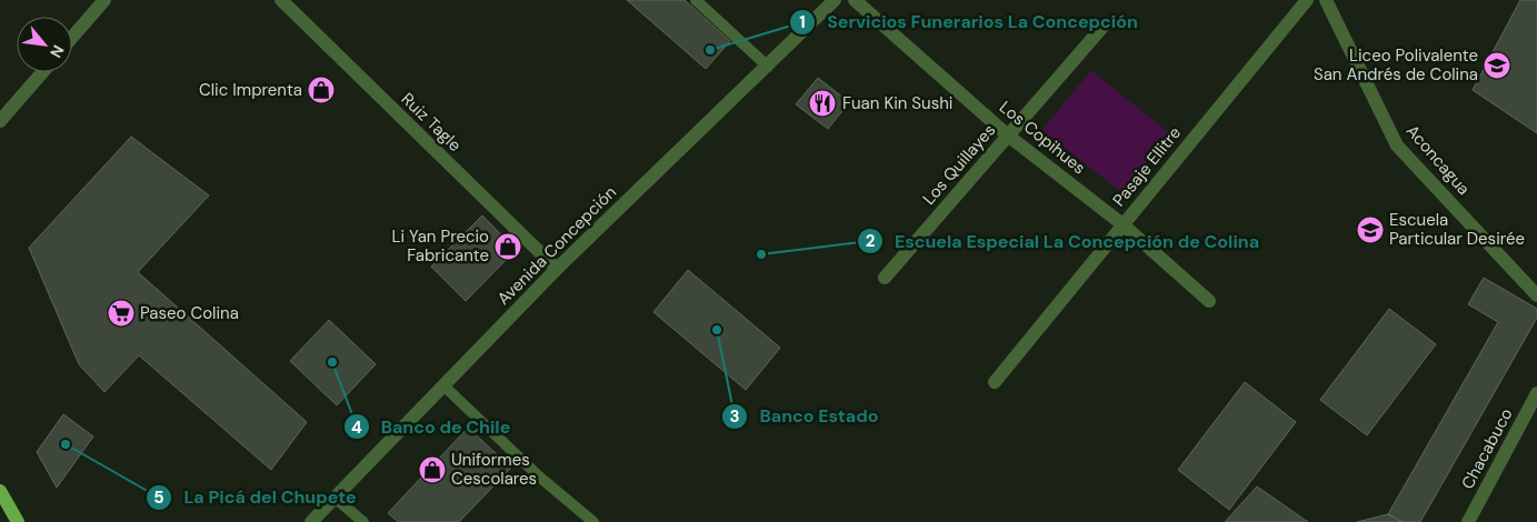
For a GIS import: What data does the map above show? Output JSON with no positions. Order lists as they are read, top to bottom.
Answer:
{
  "streets": {
    "street": [
      "Ruiz Tagle",
      "Los Copihues",
      "Aconcagua",
      "Los Quillayes",
      "Pasaje Ellitre",
      "Avenida Concepción",
      "Chacabuco"
    ]
  },
  "crossings": [
    ["Ruiz Tagle", "Avenida Concepción"],
    ["Los Copihues", "Los Quillayes"],
    ["Los Copihues", "Pasaje Ellitre"]
  ],
  "places": {
    "other": [
      "Servicios Funerarios La Concepción",
      "Escuela Especial La Concepción de Colina",
      "Banco Estado",
      "Banco de Chile",
      "La Picá del Chupete"
    ],
    "school or university": ["Liceo Polivalente San Andrés de Colina", "Escuela Particular Desirée"],
    "shop": ["Clic Imprenta", "Li Yan Precio Fabricante", "Uniformes Cescolares"],
    "restaurant": ["Fuan Kin Sushi"],
    "supermarket": ["Paseo Colina"]
  },
  "north": "bottom right"
}
